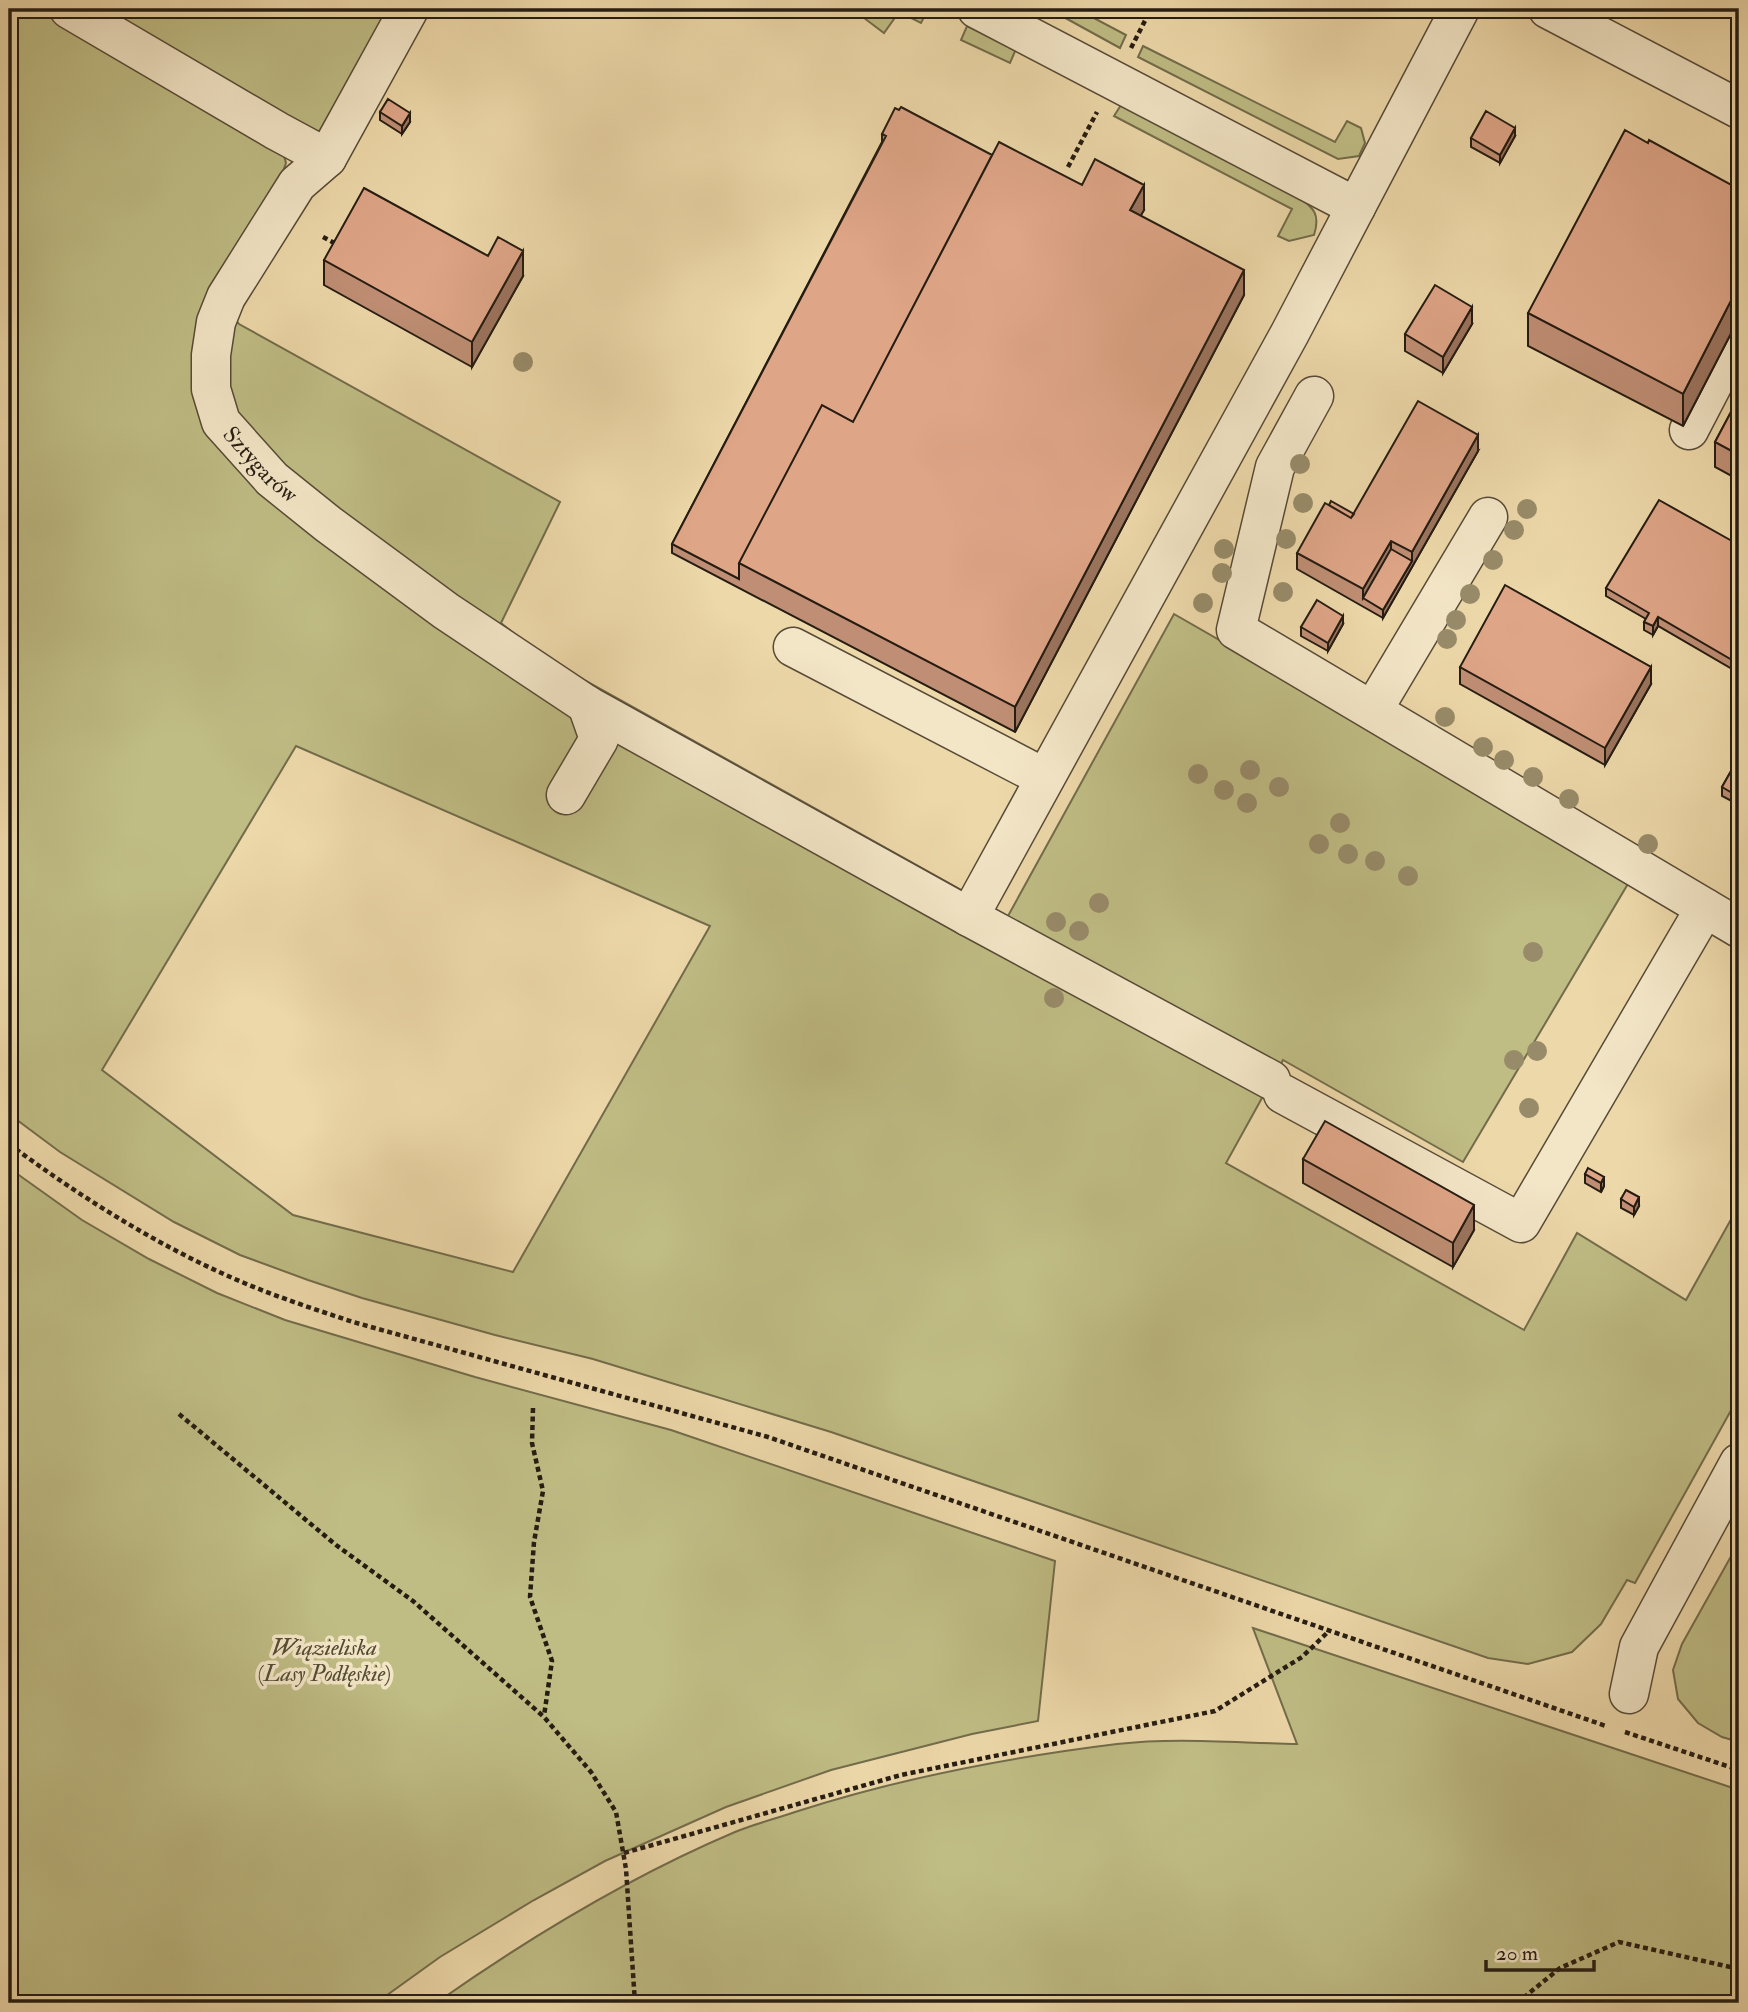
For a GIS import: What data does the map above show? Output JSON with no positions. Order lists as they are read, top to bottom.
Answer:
{
  "streets": {
    "street": ["Sztygarów"]
  },
  "parks": ["Wiązieliska (Lasy Podłęskie)"],
  "scale_bar": "20 m"
}
